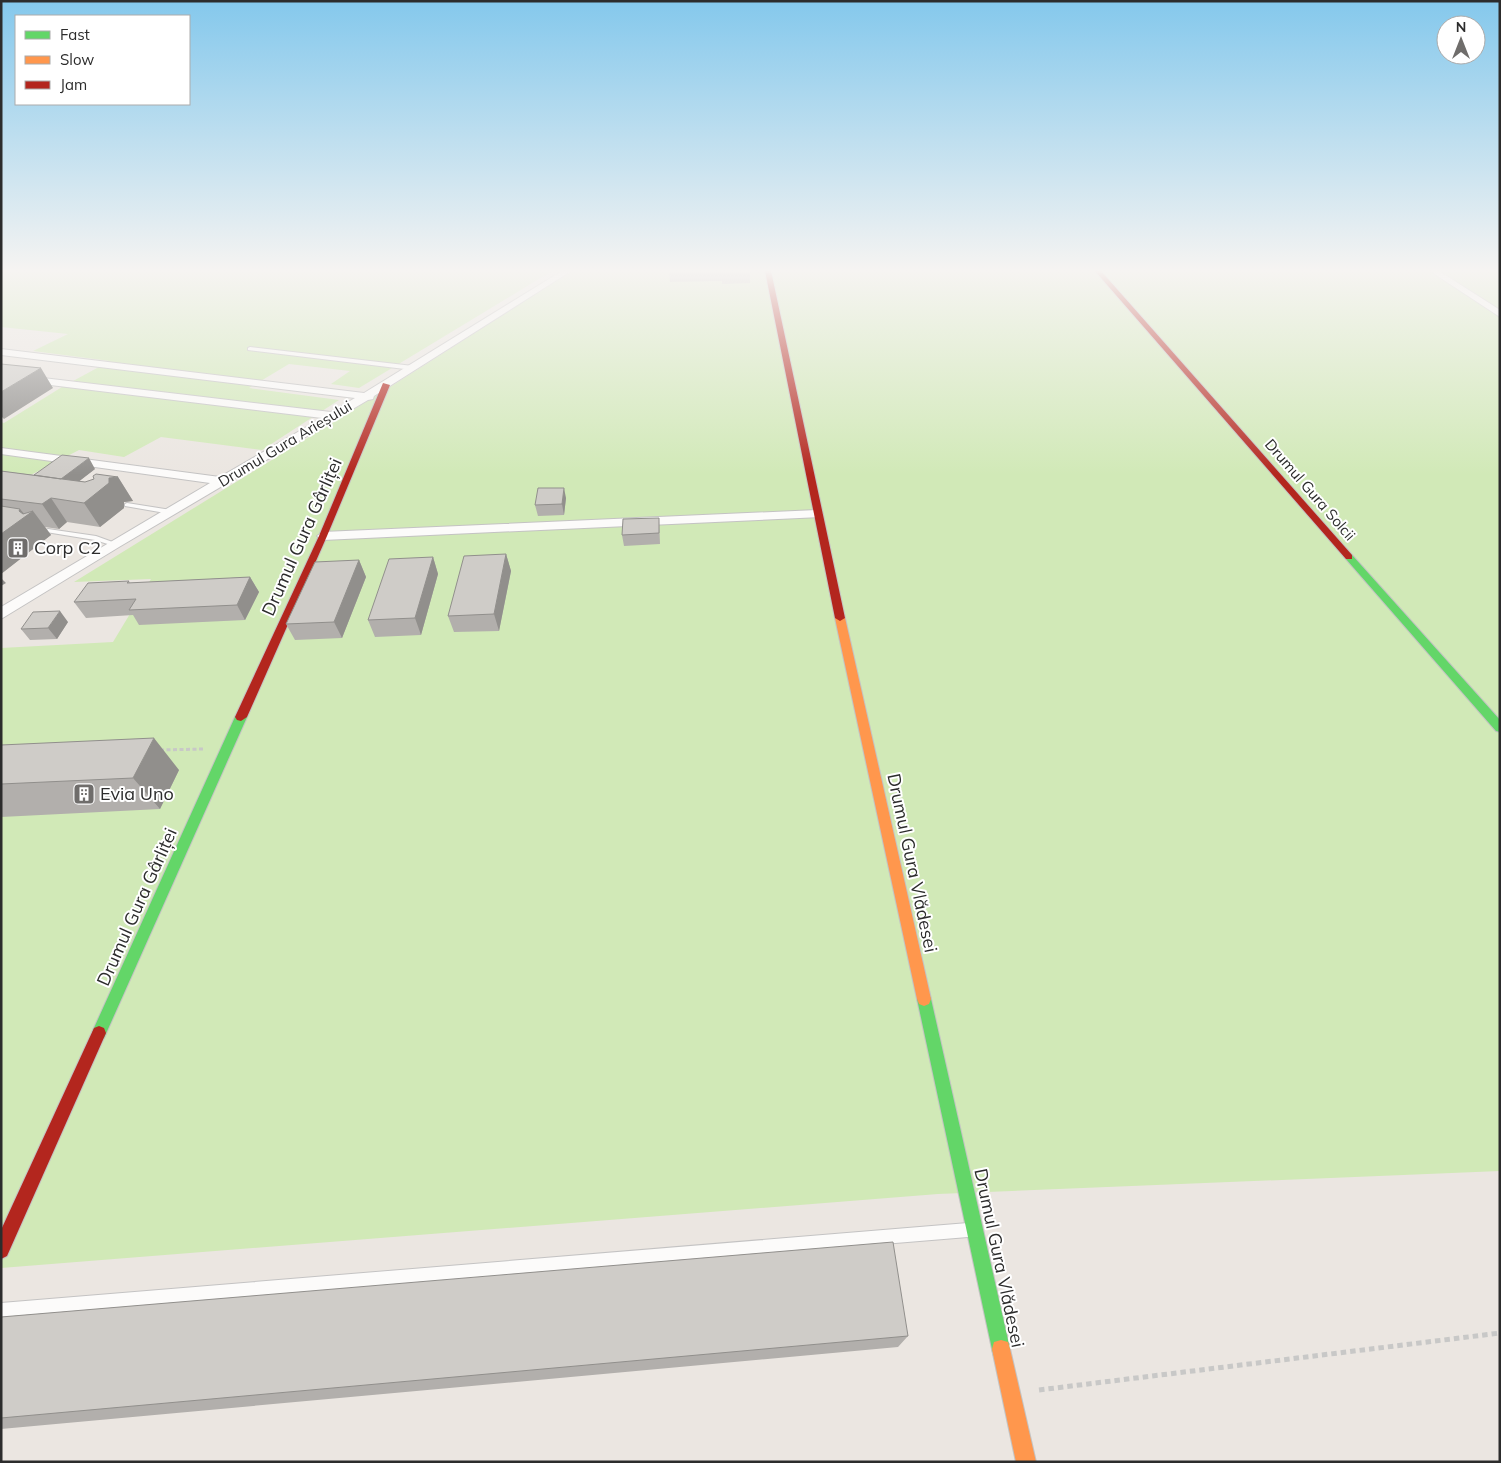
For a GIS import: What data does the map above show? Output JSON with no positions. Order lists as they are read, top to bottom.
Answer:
{
  "streets": {
    "street": [
      "Drumul Gura Arieșului",
      "Drumul Gura Solcii",
      "Drumul Gura Gârliței",
      "Drumul Gura Vlădesei"
    ]
  },
  "crossings": [
    ["Drumul Gura Arieșului", "Drumul Gura Gârliței"]
  ],
  "places": {
    "building": ["Corp C2", "Evia Uno"]
  },
  "legend": ["Fast", "Slow", "Jam"],
  "north": "top"
}
